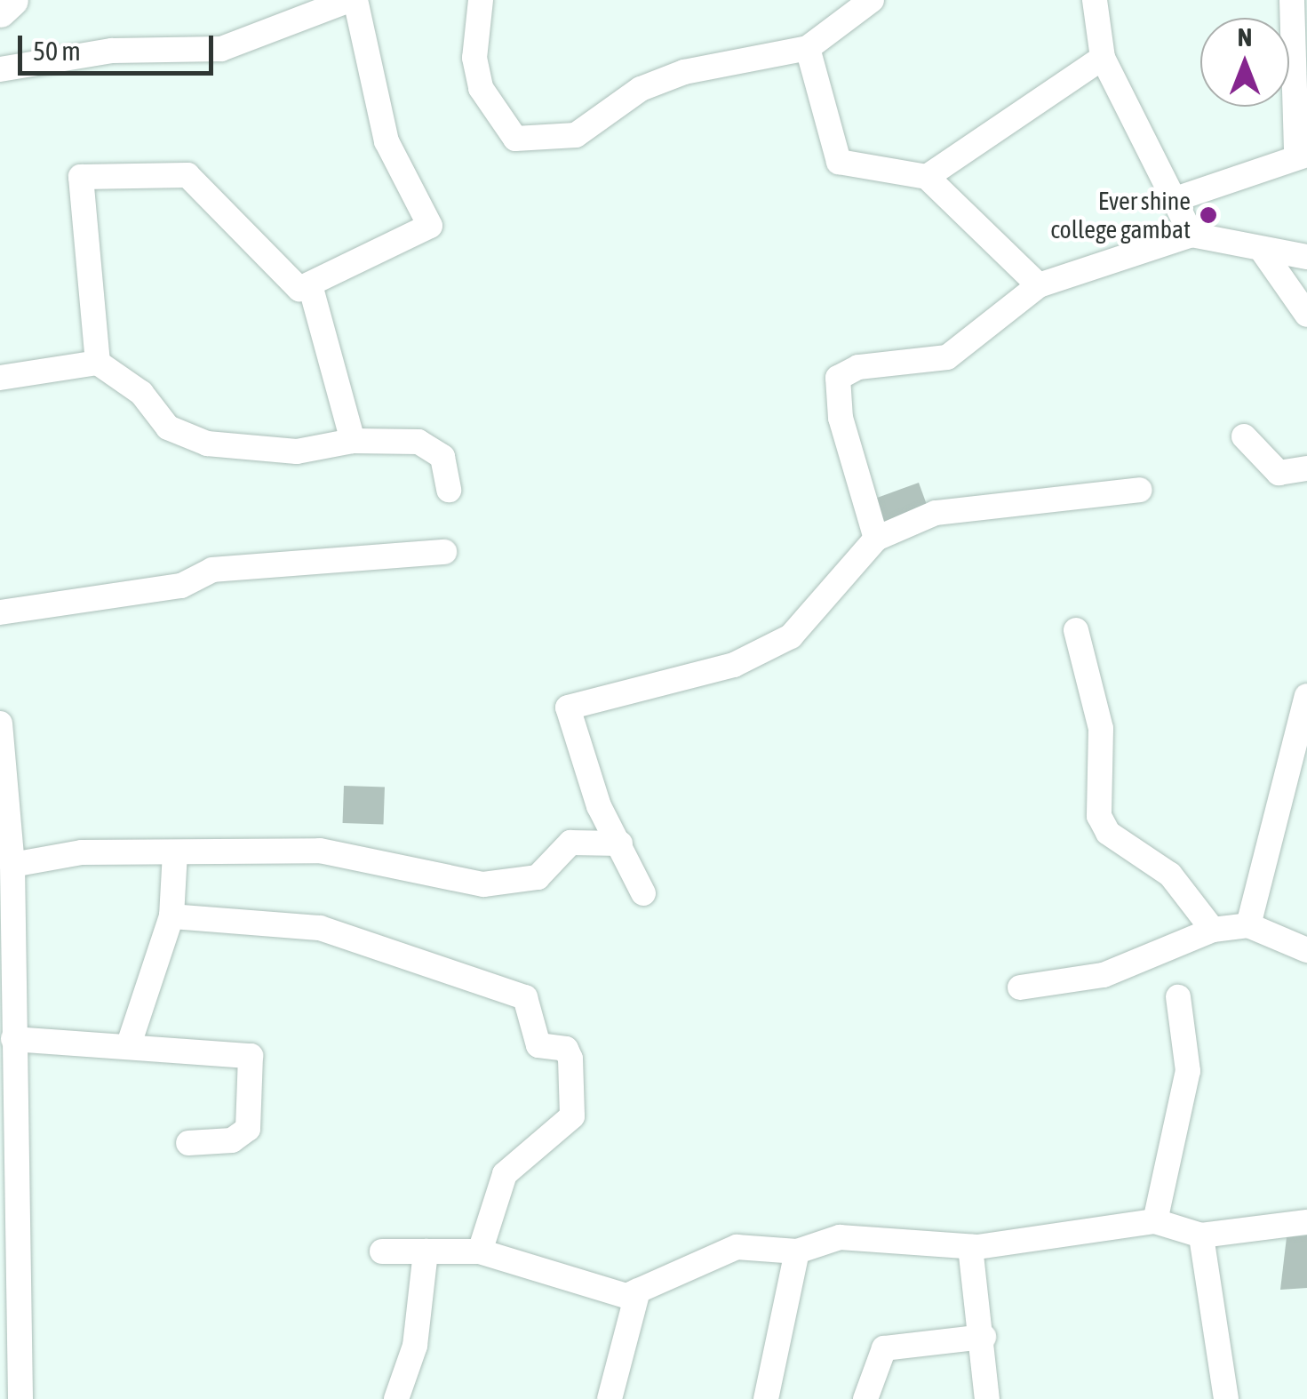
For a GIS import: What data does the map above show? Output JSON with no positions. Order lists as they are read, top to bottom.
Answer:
{
  "places": ["Ever shine college gambat"],
  "scale_bar": "50 m",
  "north": "top"
}
